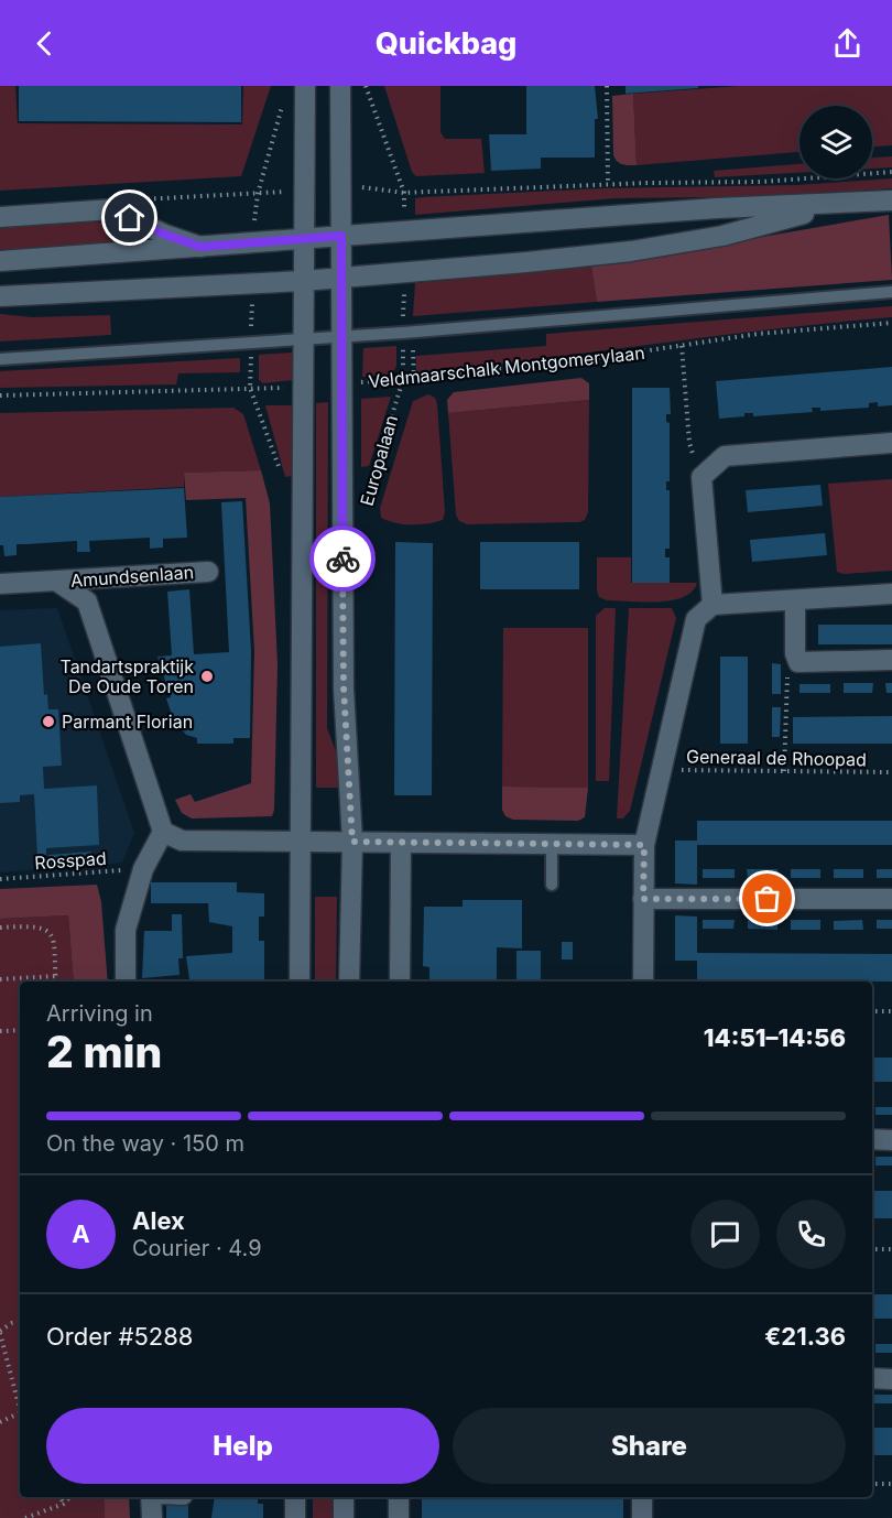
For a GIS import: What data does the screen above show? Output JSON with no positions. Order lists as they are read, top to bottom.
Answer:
{
  "streets": {
    "main road": ["Europalaan", "Amundsenlaan"],
    "path": ["Veldmaarschalk Montgomerylaan", "Generaal de Rhoopad", "Rosspad"]
  },
  "crossings": [
    ["Veldmaarschalk Montgomerylaan", "Europalaan"]
  ],
  "places": ["Tandartspraktijk De Oude Toren", "Parmant Florian"],
  "page": {
    "header": "Quickbag",
    "heading": ["2 min", "Arriving in", "14:51–14:56"],
    "panel": [
      "Alex",
      "Courier · 4.9",
      "Order #5288",
      "€21.36"
    ],
    "bar": "On the way · 150 m",
    "round": "A",
    "buttons": ["Help", "Share"]
  }
}
